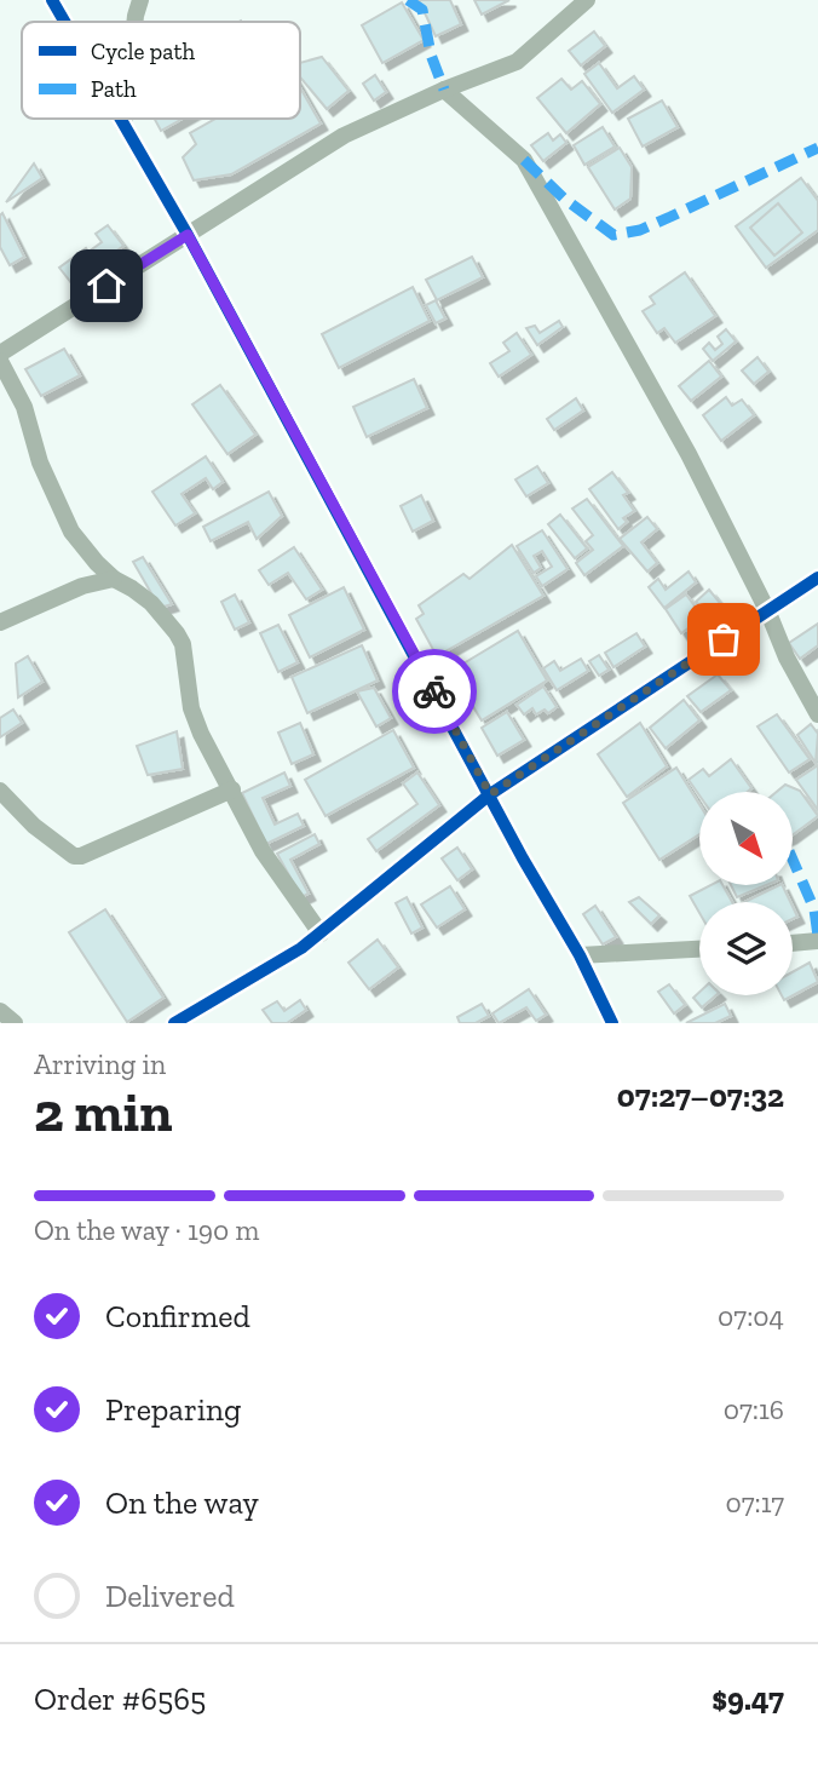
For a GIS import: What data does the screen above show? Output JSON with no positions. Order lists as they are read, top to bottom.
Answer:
{
  "legend": ["Cycle path", "Path"],
  "north": "bottom right",
  "page": {
    "heading": ["2 min", "Arriving in", "07:27–07:32"],
    "panel": ["Order #6565", "$9.47"],
    "bar": "On the way · 190 m",
    "list": [
      ["Confirmed", "07:04"],
      ["Preparing", "07:16"],
      ["On the way", "07:17"],
      "Delivered"
    ]
  }
}
